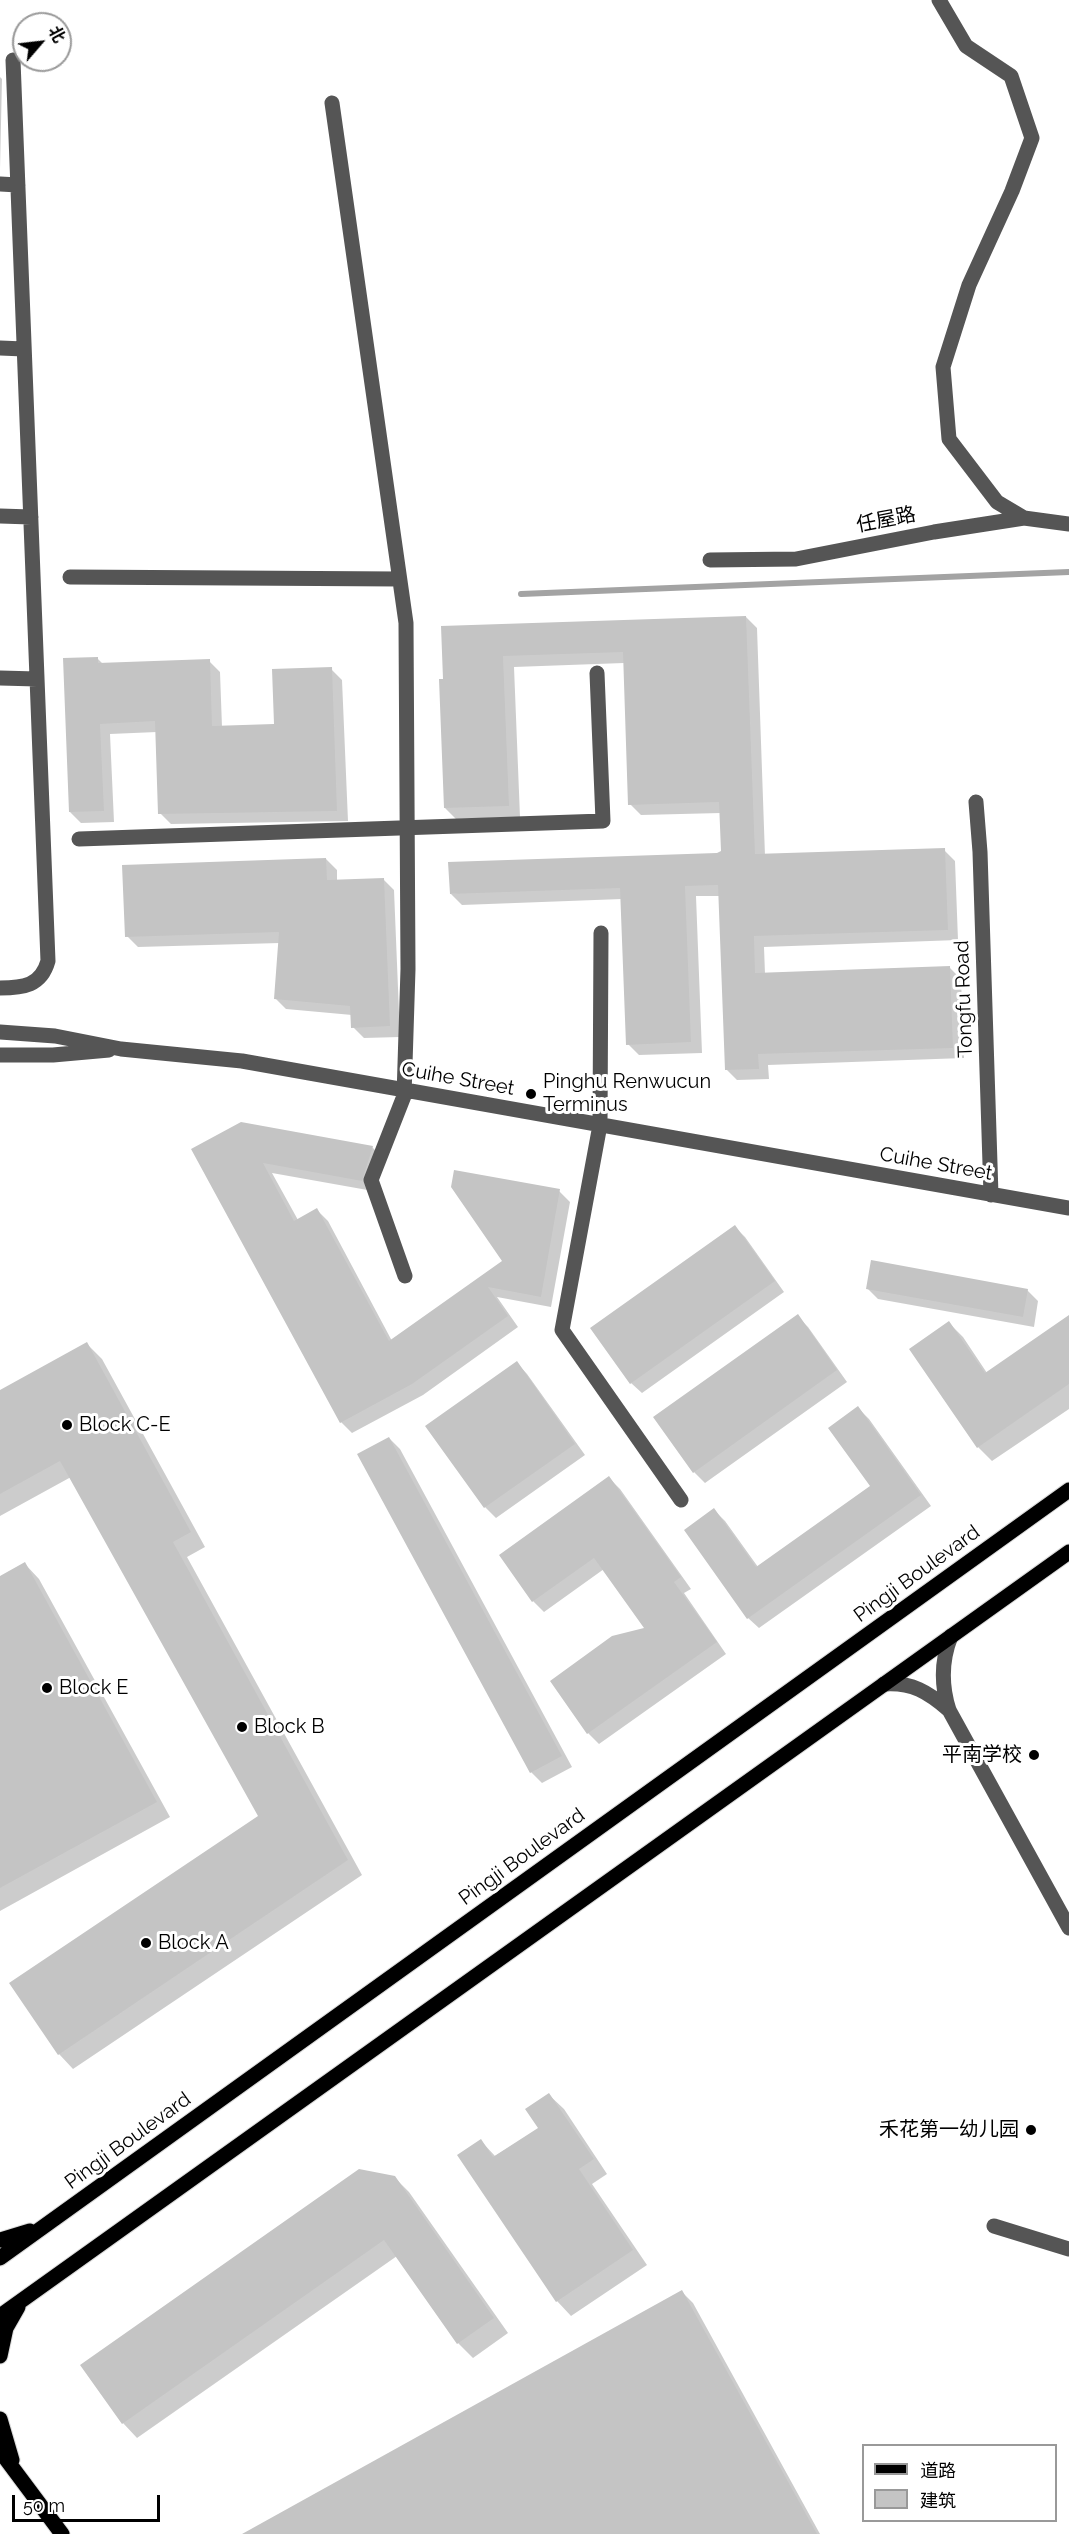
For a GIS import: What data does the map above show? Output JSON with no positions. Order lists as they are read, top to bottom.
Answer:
{
  "streets": {
    "main road": ["Pingji Boulevard"],
    "street": ["任屋路", "Tongfu Road", "Cuihe Street"]
  },
  "crossings": [
    ["Tongfu Road", "Cuihe Street"]
  ],
  "places": [
    "Pinghu Renwucun Terminus",
    "Block C-E",
    "Block E",
    "Block B",
    "平南学校",
    "Block A",
    "禾花第一幼儿园"
  ],
  "legend": ["道路", "建筑"],
  "scale_bar": "50 m",
  "north": "top right"
}
